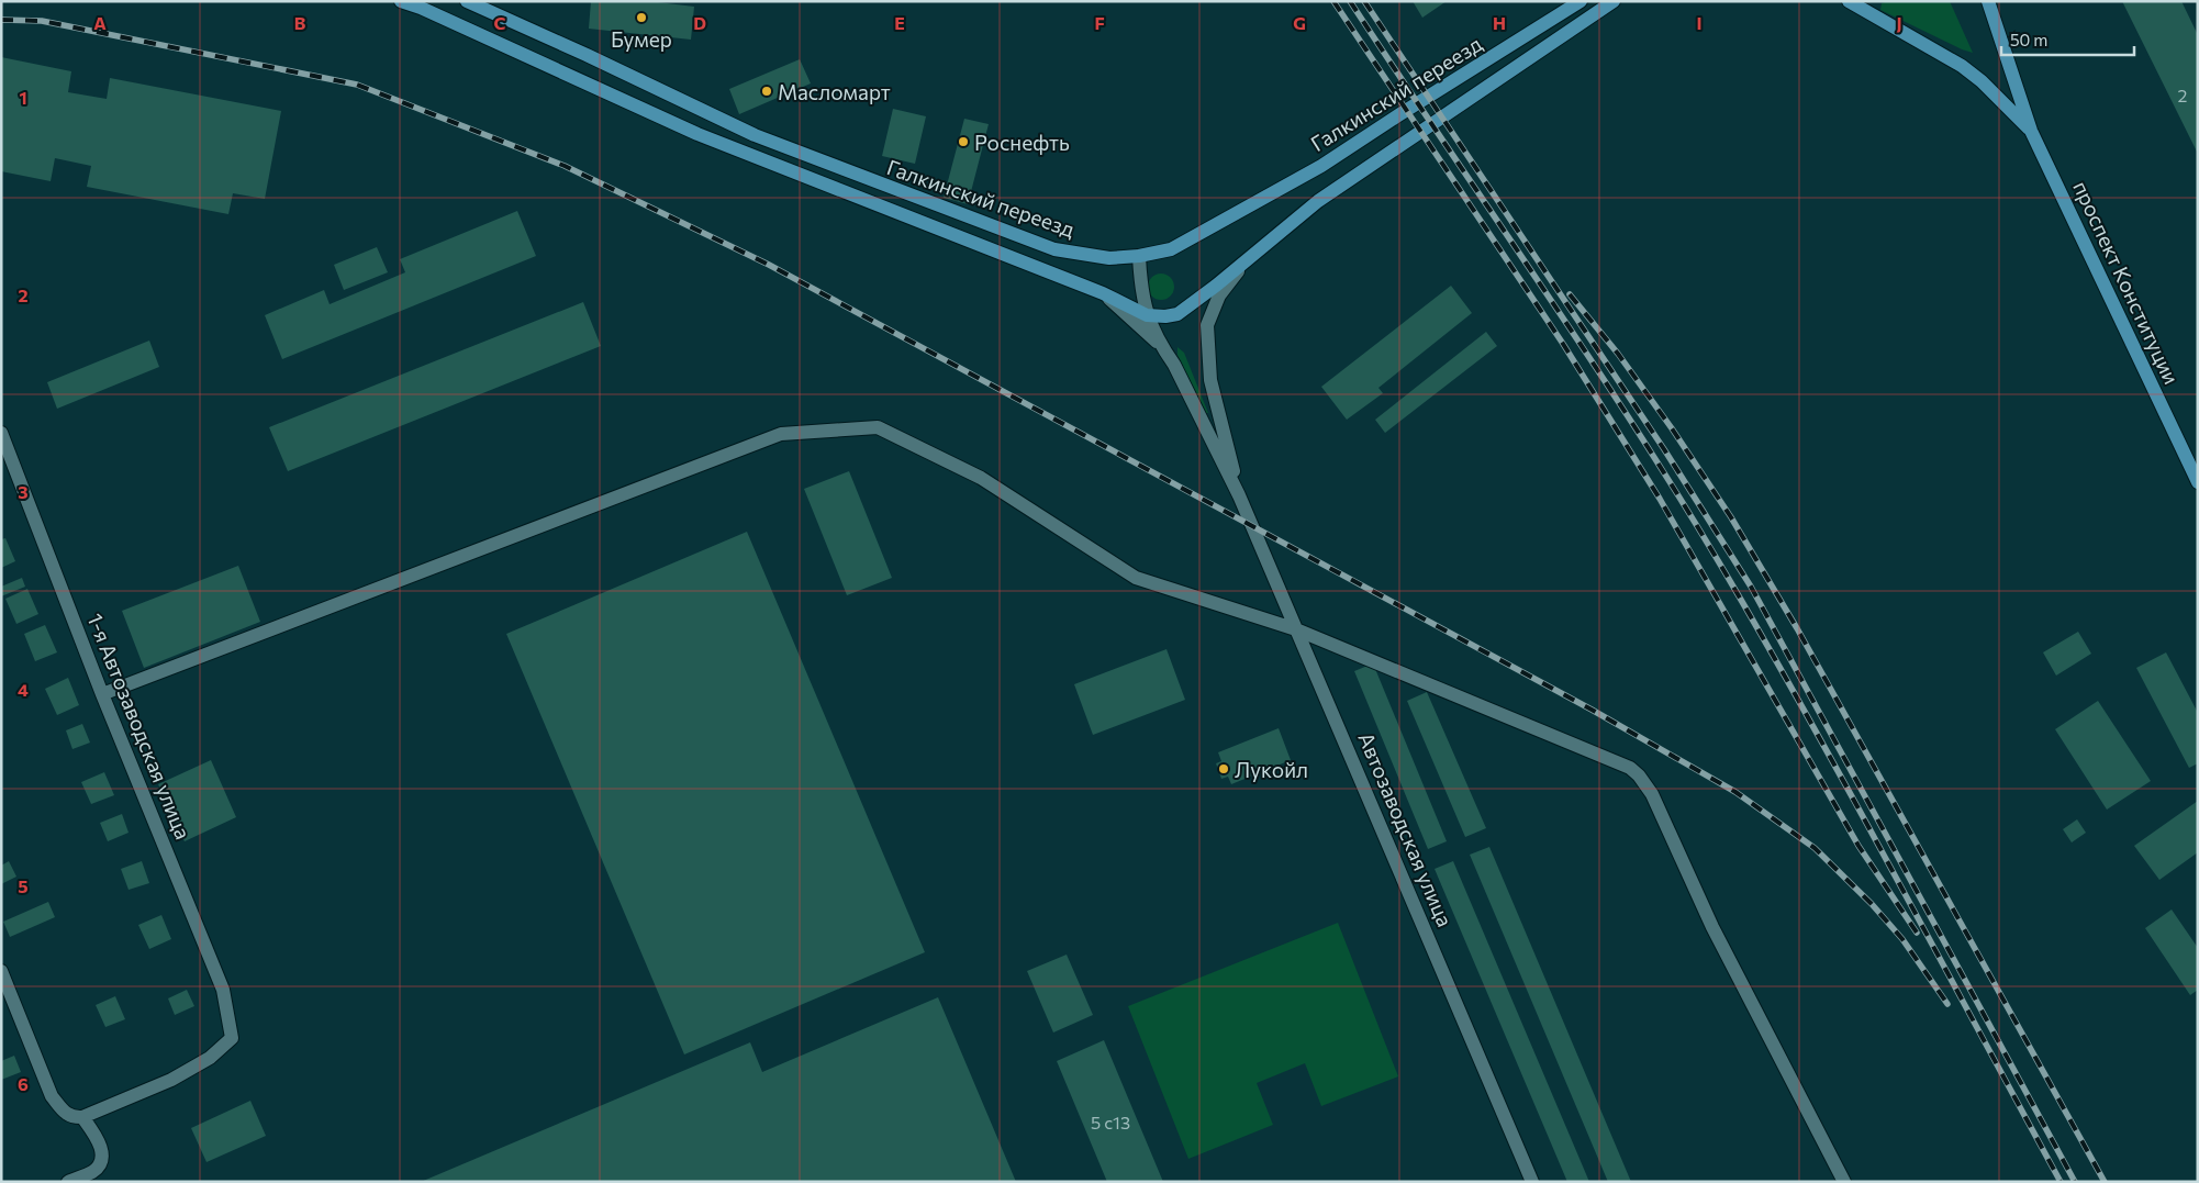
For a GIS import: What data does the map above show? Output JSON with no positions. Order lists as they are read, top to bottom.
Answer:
{
  "streets": {
    "main road": ["Галкинский переезд", "проспект Конституции"],
    "street": ["1-я Автозаводская улица", "Автозаводская улица"]
  },
  "places": [
    "Бумер",
    "Масломарт",
    "Роснефть",
    "Лукойл"
  ],
  "house_numbers": ["2", "5 с13"],
  "scale_bar": "50 m",
  "grid": {
    "columns": [
      "A",
      "B",
      "C",
      "D",
      "E",
      "F",
      "G",
      "H",
      "I",
      "J"
    ],
    "rows": [
      "1",
      "2",
      "3",
      "4",
      "5",
      "6"
    ]
  }
}
